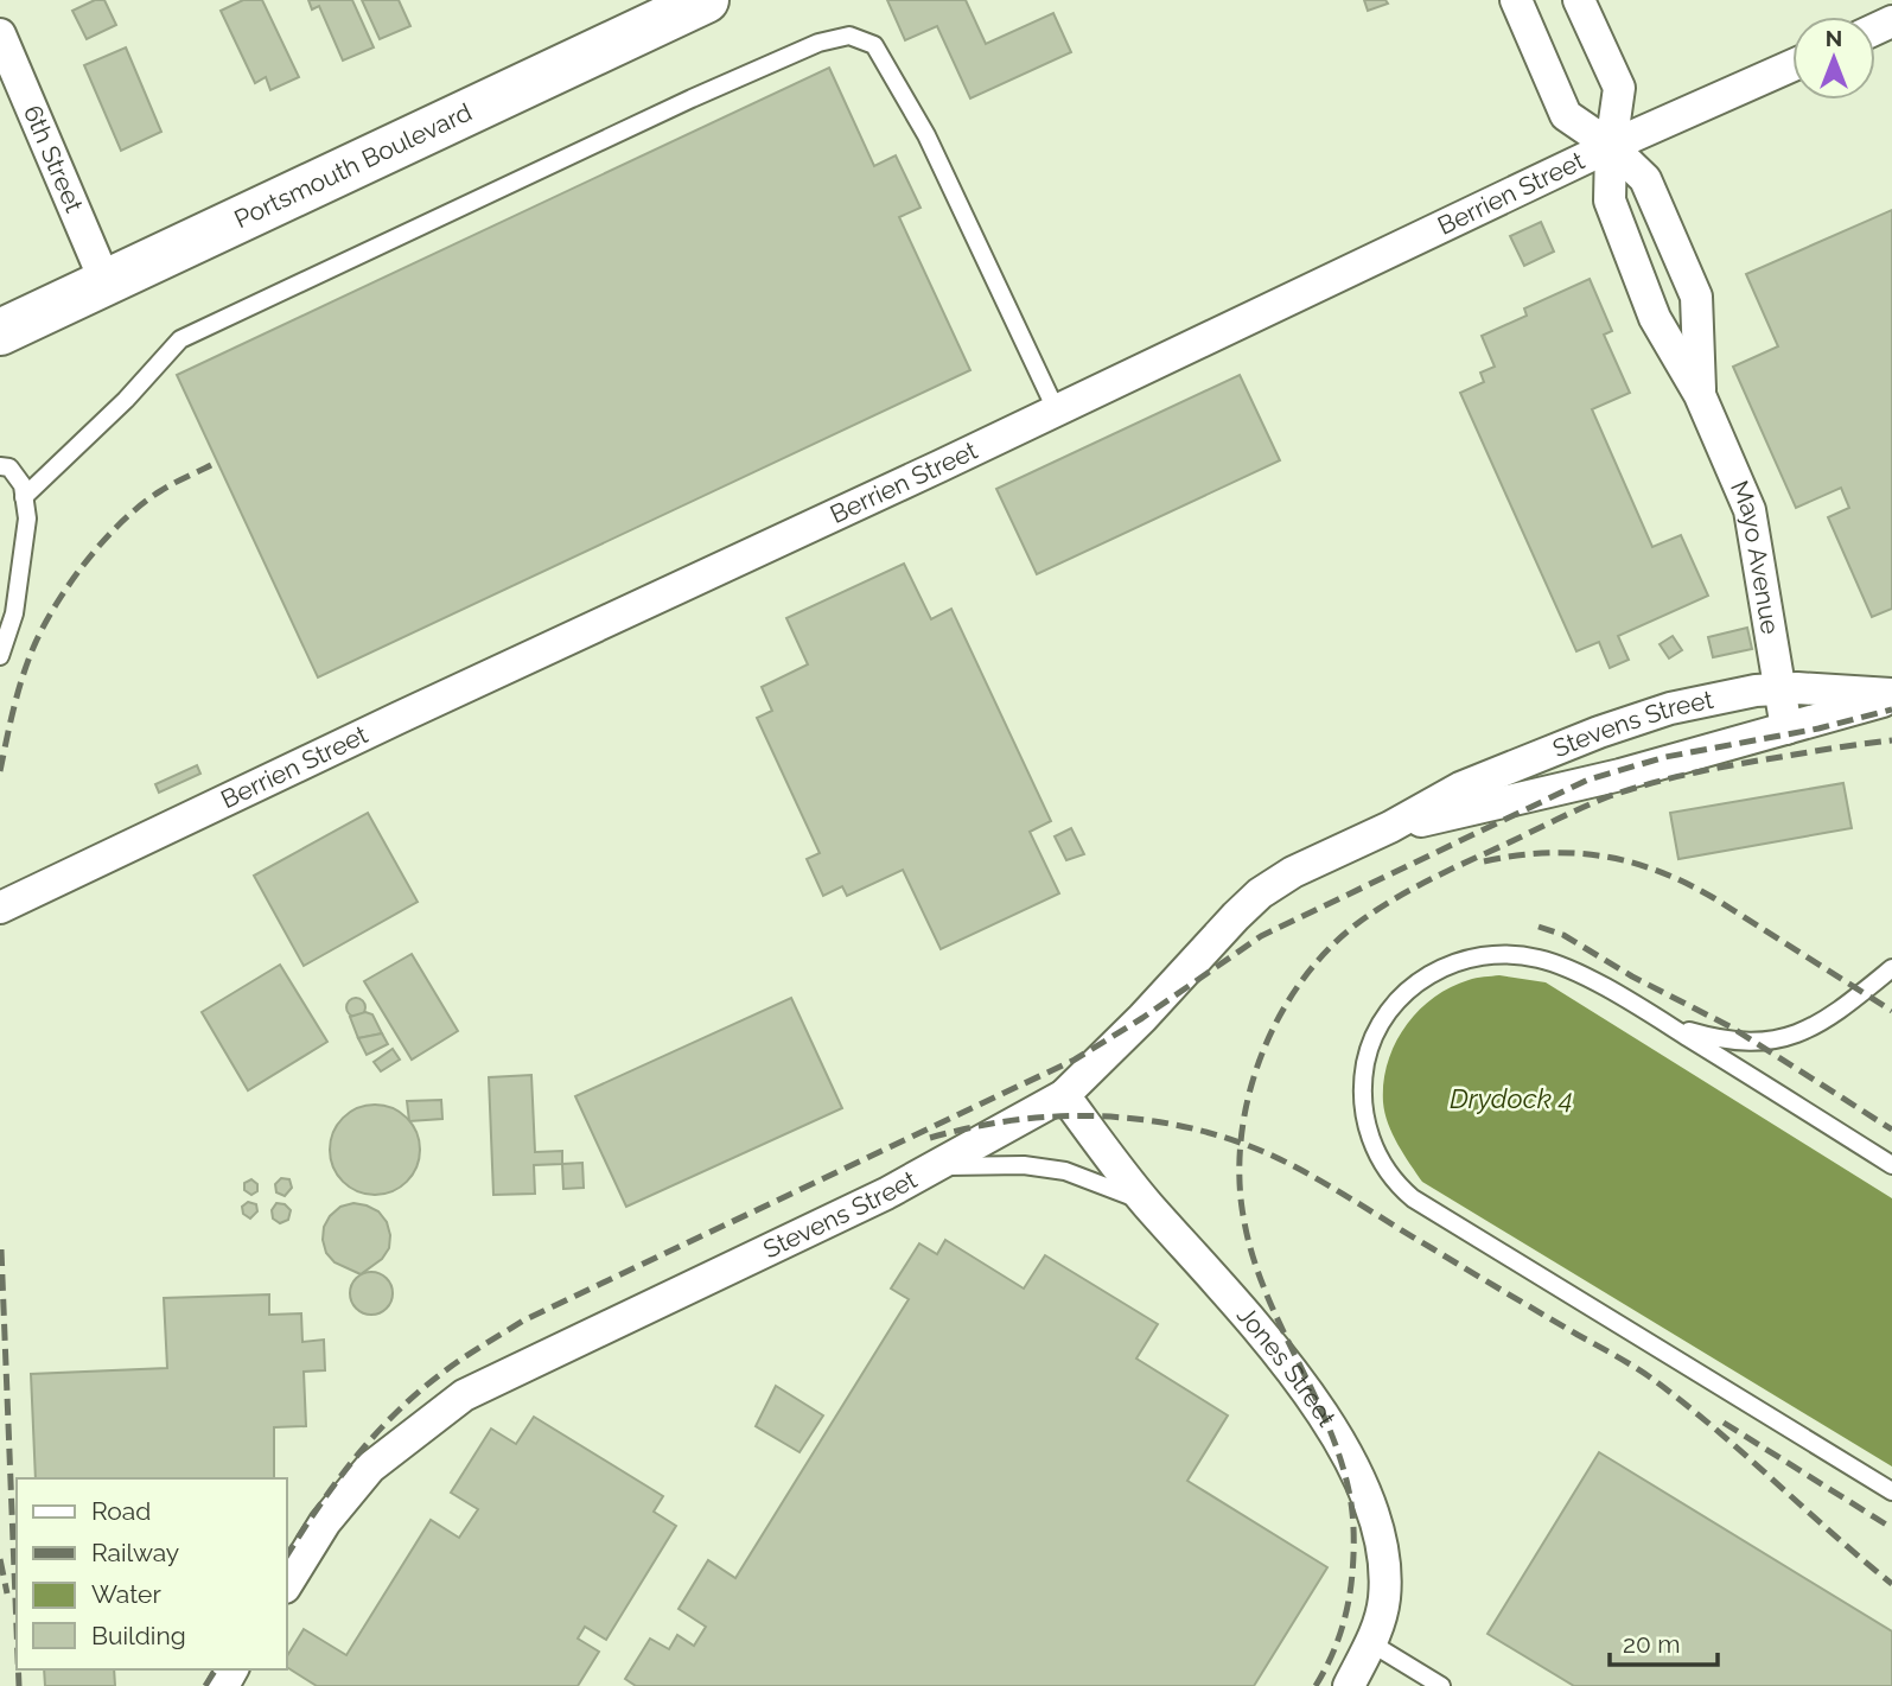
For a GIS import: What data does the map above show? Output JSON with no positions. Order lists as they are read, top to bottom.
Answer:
{
  "streets": {
    "main road": ["Portsmouth Boulevard"],
    "street": [
      "6th Street",
      "Berrien Street",
      "Mayo Avenue",
      "Stevens Street",
      "Jones Street"
    ]
  },
  "crossings": [
    ["6th Street", "Portsmouth Boulevard"],
    ["Berrien Street", "Mayo Avenue"],
    ["Mayo Avenue", "Stevens Street"],
    ["Stevens Street", "Jones Street"]
  ],
  "water": ["Drydock 4"],
  "legend": [
    "Road",
    "Railway",
    "Water",
    "Building"
  ],
  "scale_bar": "20 m",
  "north": "top"
}
